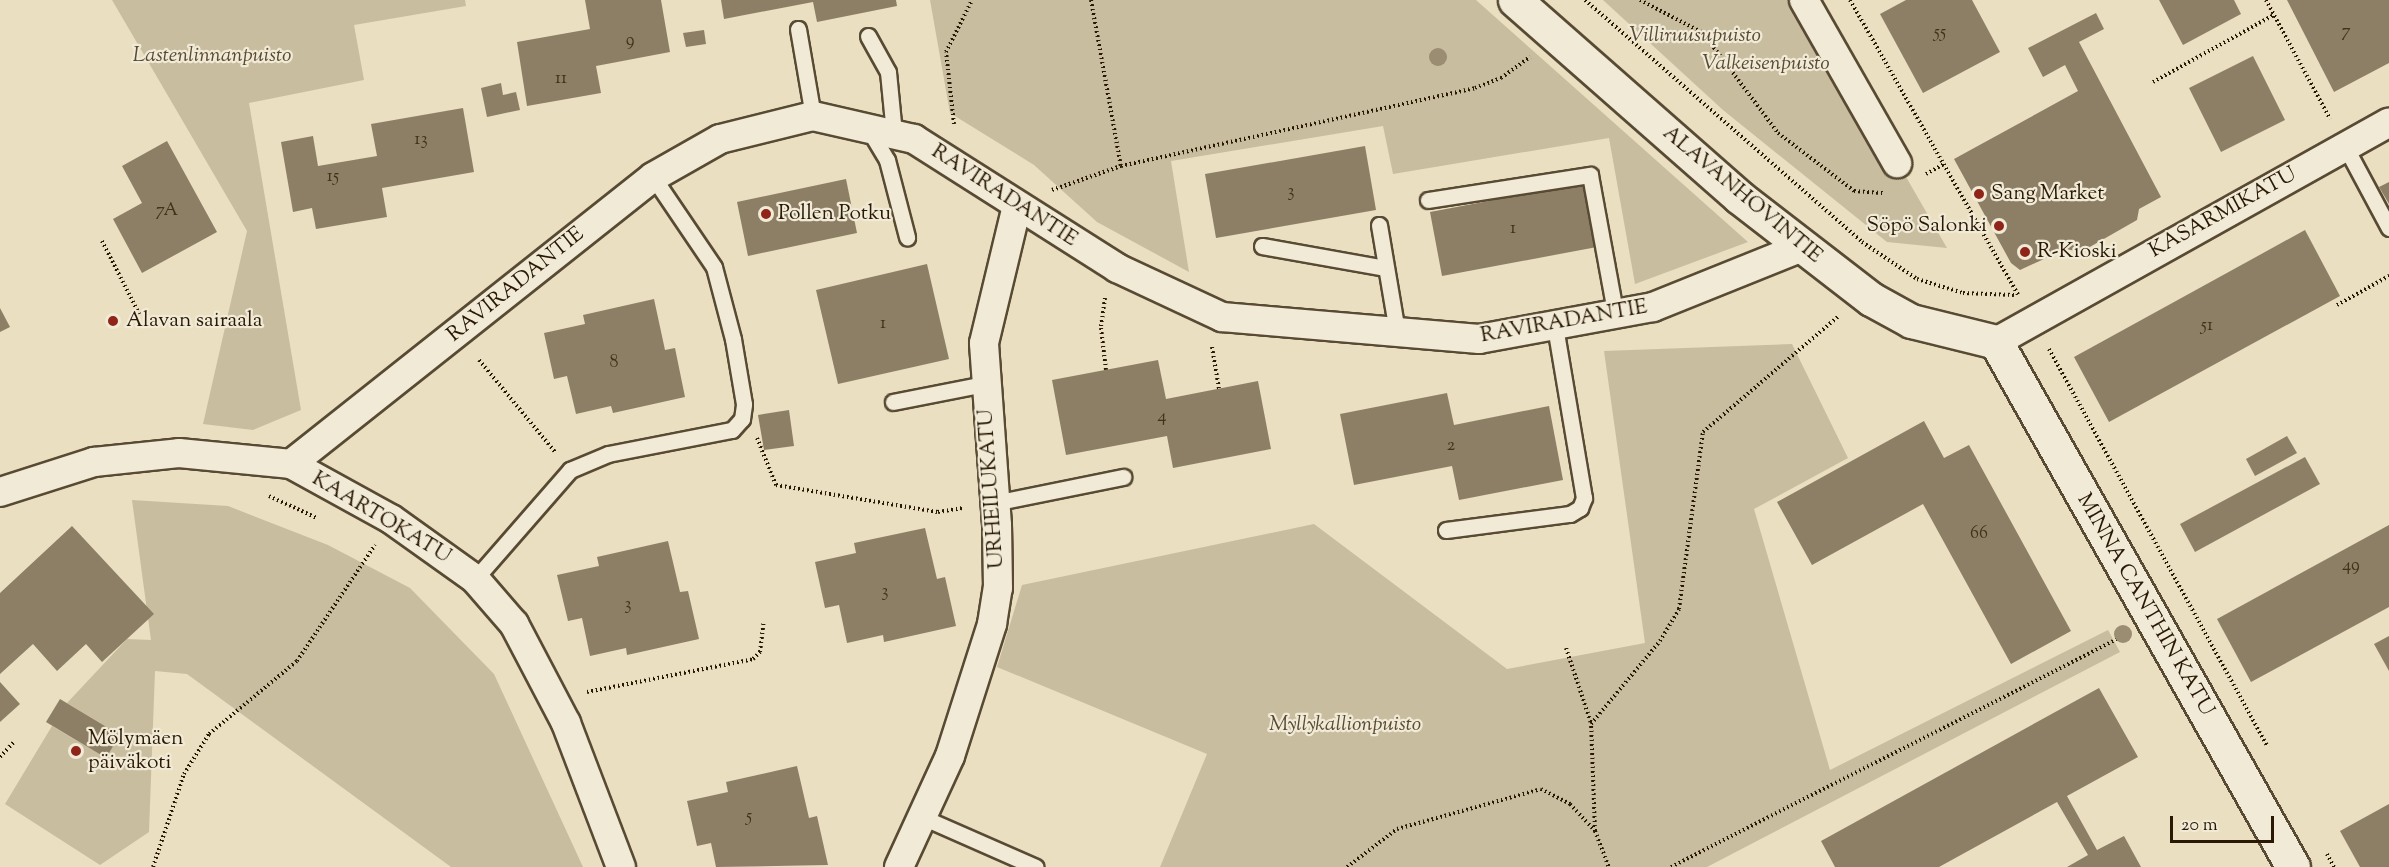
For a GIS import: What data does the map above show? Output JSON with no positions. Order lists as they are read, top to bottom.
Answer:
{
  "streets": {
    "main road": ["ALAVANHOVINTIE", "MINNA CANTHIN KATU"],
    "street": [
      "RAVIRADANTIE",
      "KASARMIKATU",
      "URHEILUKATU",
      "KAARTOKATU"
    ]
  },
  "crossings": [
    ["ALAVANHOVINTIE", "RAVIRADANTIE"],
    ["ALAVANHOVINTIE", "KASARMIKATU"],
    ["ALAVANHOVINTIE", "MINNA CANTHIN KATU"],
    ["RAVIRADANTIE", "URHEILUKATU"],
    ["RAVIRADANTIE", "KAARTOKATU"],
    ["KASARMIKATU", "MINNA CANTHIN KATU"]
  ],
  "parks": [
    "Villiruusupuisto",
    "Lastenlinnanpuisto",
    "Valkeisenpuisto",
    "Myllykallionpuisto"
  ],
  "places": [
    "Sang Market",
    "Pollen Potku",
    "Söpö Salonki",
    "R-Kioski",
    "Alavan sairaala",
    "Mölymäen päiväkoti"
  ],
  "house_numbers": [
    "7",
    "55",
    "9",
    "11",
    "13",
    "15",
    "3",
    "7A",
    "1",
    "1",
    "51",
    "8",
    "4",
    "2",
    "66",
    "49",
    "3",
    "3",
    "5"
  ],
  "scale_bar": "20 m"
}
